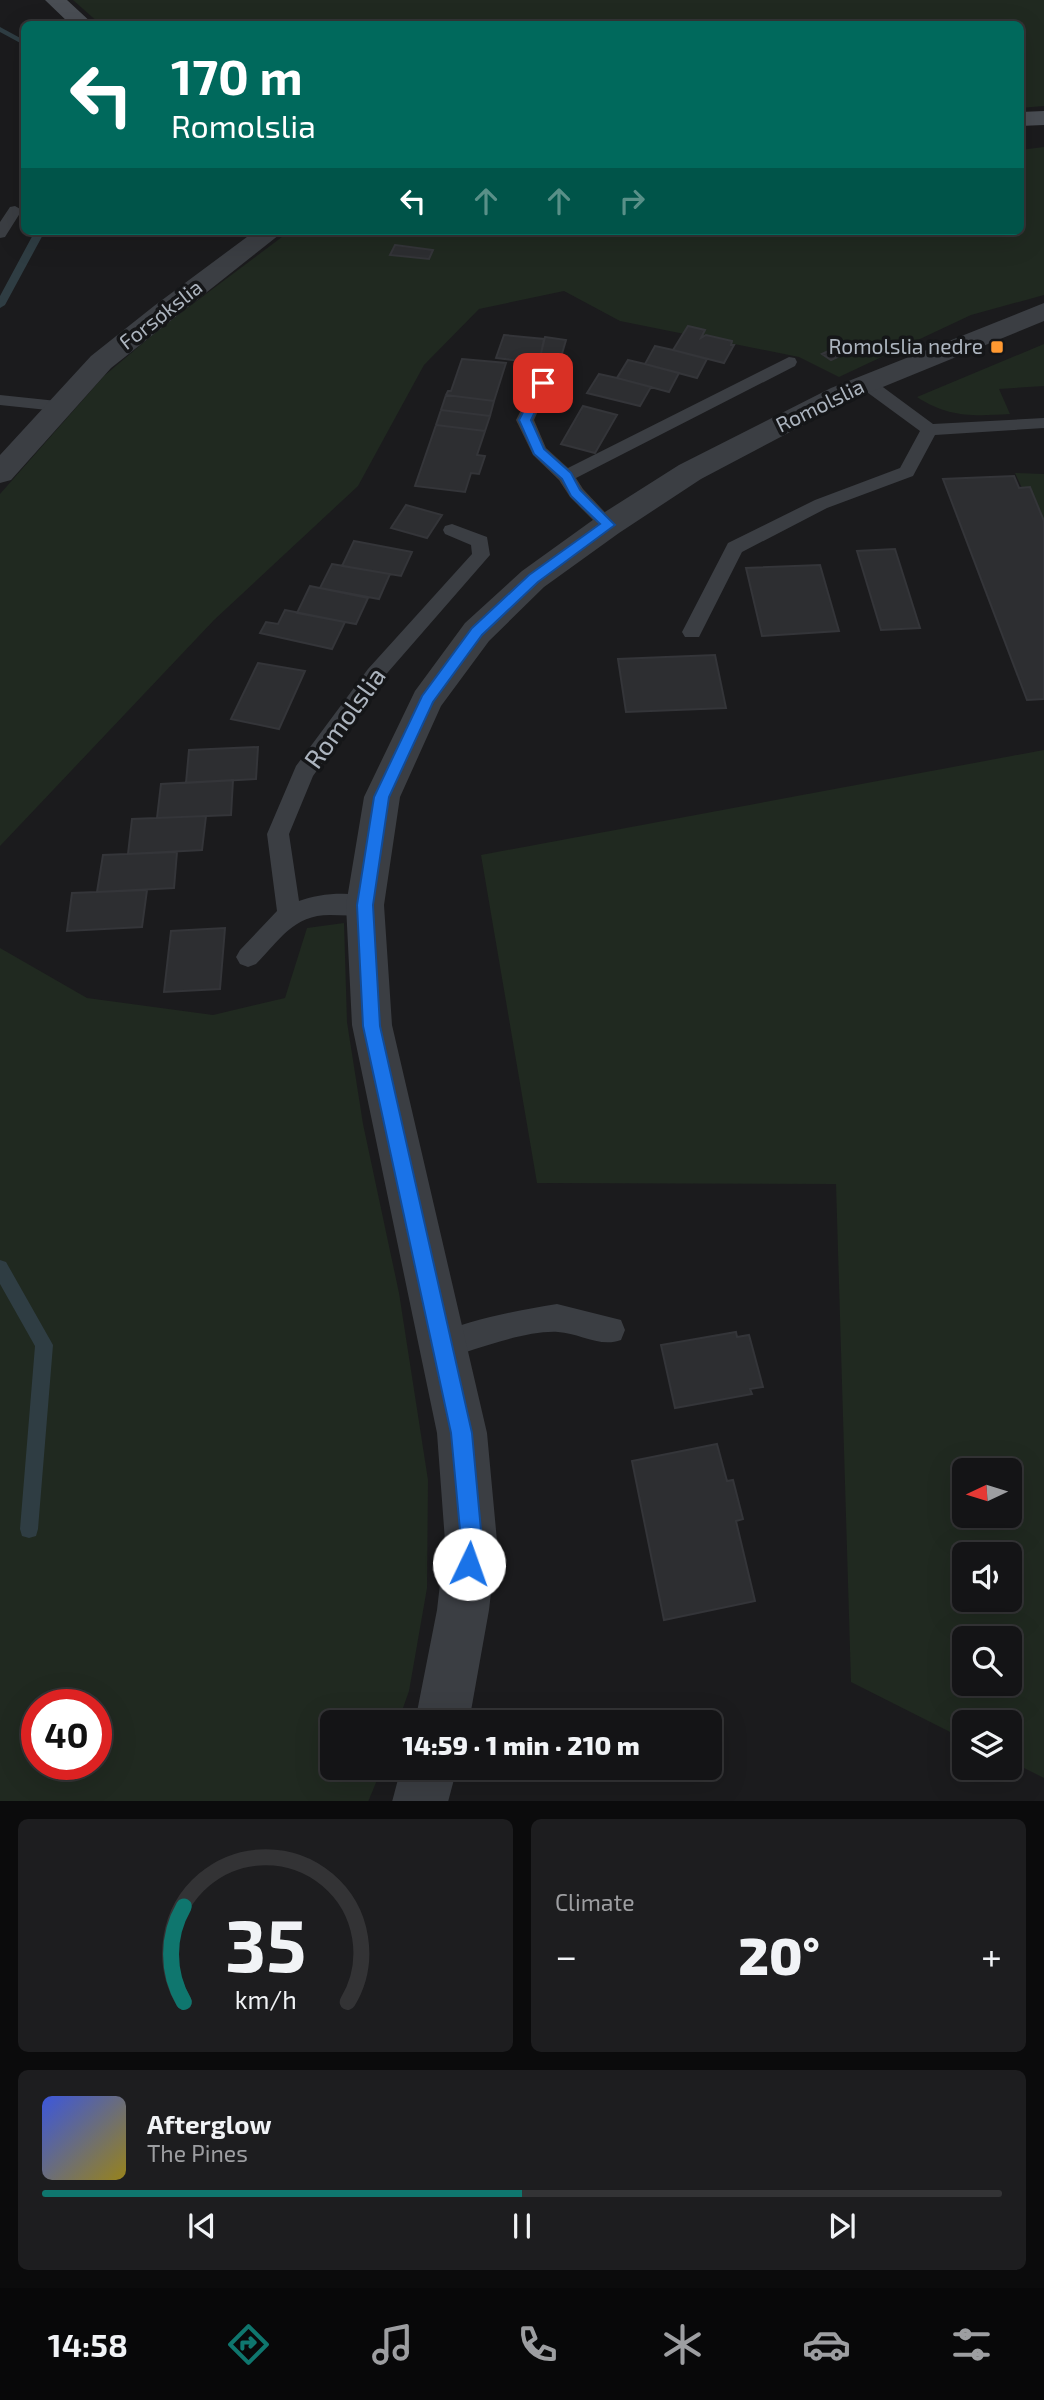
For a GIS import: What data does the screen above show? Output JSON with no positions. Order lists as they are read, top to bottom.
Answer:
{
  "streets": {
    "street": ["Forsøkslia", "Romolslia"]
  },
  "places": {
    "transit": ["Romolslia nedre"]
  },
  "north": "left",
  "page": {
    "turn": ["170 m", "Romolslia"],
    "limit": "40",
    "trip": "14:59 · 1 min · 210 m",
    "tile": "Climate",
    "heat": ["−", "20°", "+"],
    "song": ["Afterglow", "The Pines"],
    "tabs": "14:58",
    "gauge": ["35", "km/h"]
  }
}
